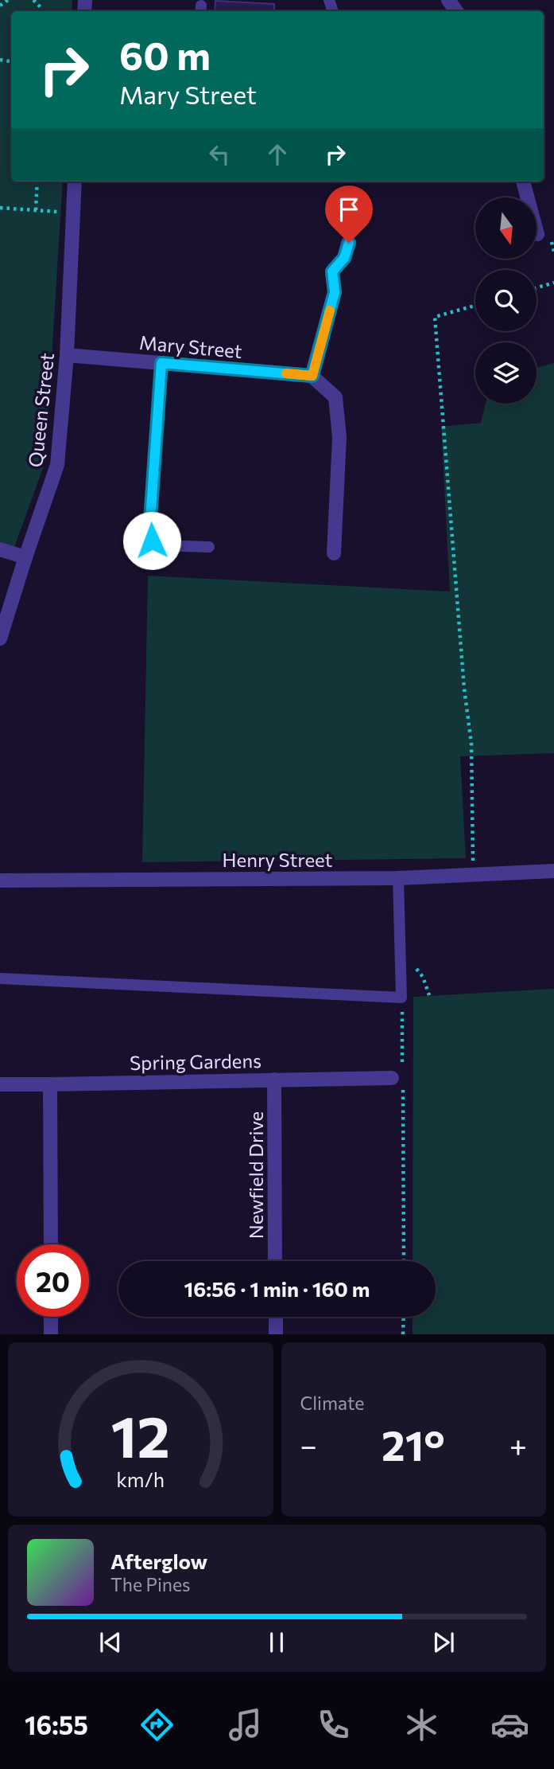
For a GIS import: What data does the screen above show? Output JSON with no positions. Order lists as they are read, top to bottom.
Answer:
{
  "streets": {
    "street": [
      "Mary Street",
      "Queen Street",
      "Henry Street",
      "Spring Gardens",
      "Newfield Drive"
    ]
  },
  "crossings": [
    ["Mary Street", "Queen Street"],
    ["Spring Gardens", "Newfield Drive"]
  ],
  "north": "bottom",
  "page": {
    "turn": ["60 m", "Mary Street"],
    "limit": "20",
    "trip": "16:56 · 1 min · 160 m",
    "tile": "Climate",
    "heat": ["−", "21°", "+"],
    "song": ["Afterglow", "The Pines"],
    "tabs": "16:55",
    "gauge": ["12", "km/h"]
  }
}
